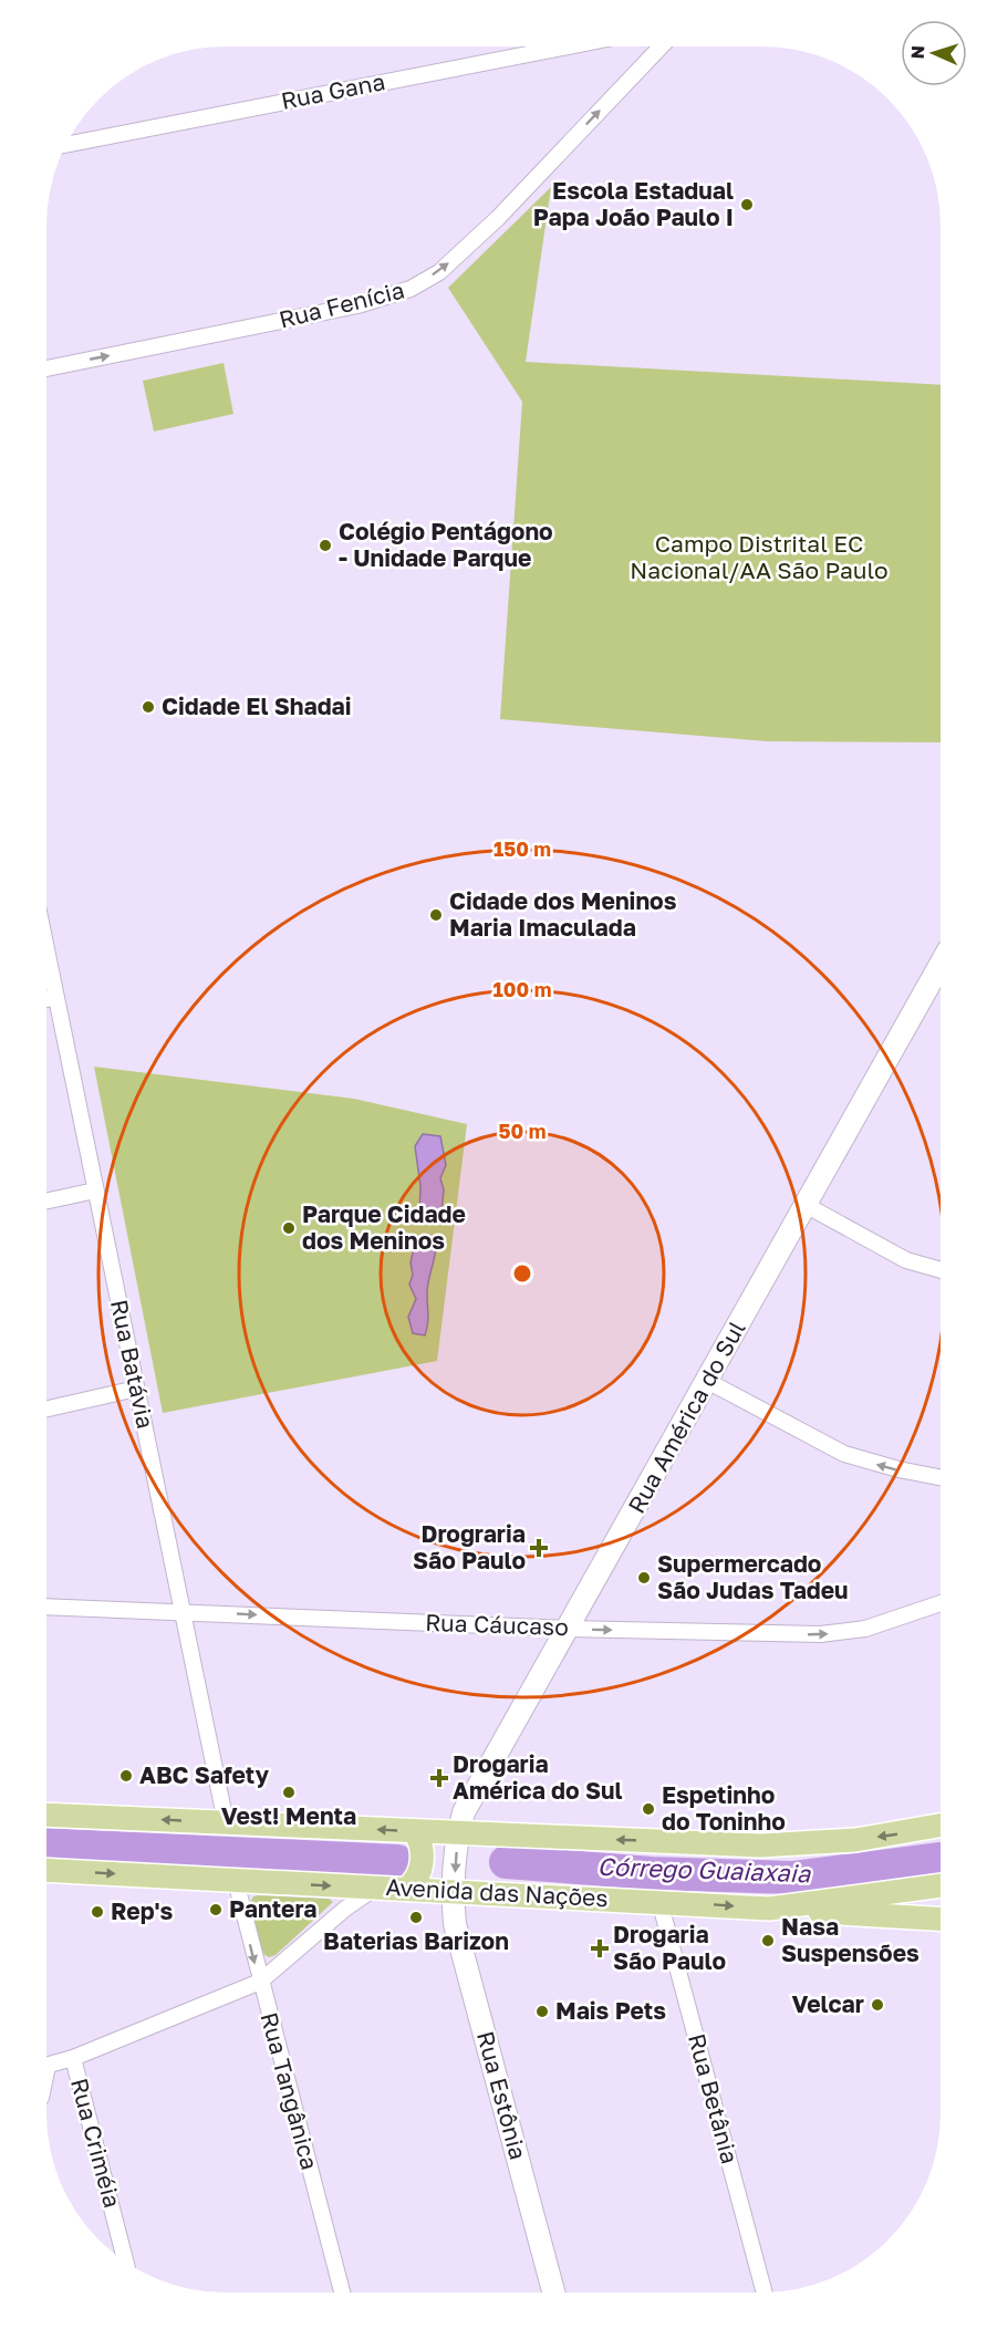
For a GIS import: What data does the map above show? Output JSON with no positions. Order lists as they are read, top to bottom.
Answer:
{
  "streets": {
    "main road": ["Rua América do Sul", "Avenida das Nações", "Rua Estônia"],
    "street": [
      "Rua Gana",
      "Rua Fenícia",
      "Rua Batávia",
      "Rua Cáucaso",
      "Rua Tangânica",
      "Rua Betânia",
      "Rua Criméia"
    ]
  },
  "crossings": [
    ["Rua Batávia", "Rua Cáucaso"],
    ["Rua América do Sul", "Rua Cáucaso"],
    ["Rua América do Sul", "Avenida das Nações"],
    ["Rua América do Sul", "Rua Estônia"],
    ["Avenida das Nações", "Rua Tangânica"],
    ["Avenida das Nações", "Rua Estônia"],
    ["Avenida das Nações", "Rua Betânia"]
  ],
  "one_way": ["Rua Fenícia", "Rua Cáucaso"],
  "water": ["Córrego Guaiaxaia"],
  "parks": ["Campo Distrital EC Nacional/AA São Paulo"],
  "places": {
    "other": [
      "Escola Estadual Papa João Paulo I",
      "Colégio Pentágono - Unidade Parque",
      "Cidade El Shadai",
      "Cidade dos Meninos Maria Imaculada",
      "Parque Cidade dos Meninos",
      "Supermercado São Judas Tadeu",
      "ABC Safety",
      "Vest! Menta",
      "Espetinho do Toninho",
      "Pantera",
      "Rep's",
      "Baterias Barizon",
      "Nasa Suspensões",
      "Velcar",
      "Mais Pets"
    ],
    "health": ["Drograria São Paulo", "Drogaria América do Sul", "Drogaria São Paulo"]
  },
  "north": "left",
  "rings": ["150 m", "100 m", "50 m"]
}
